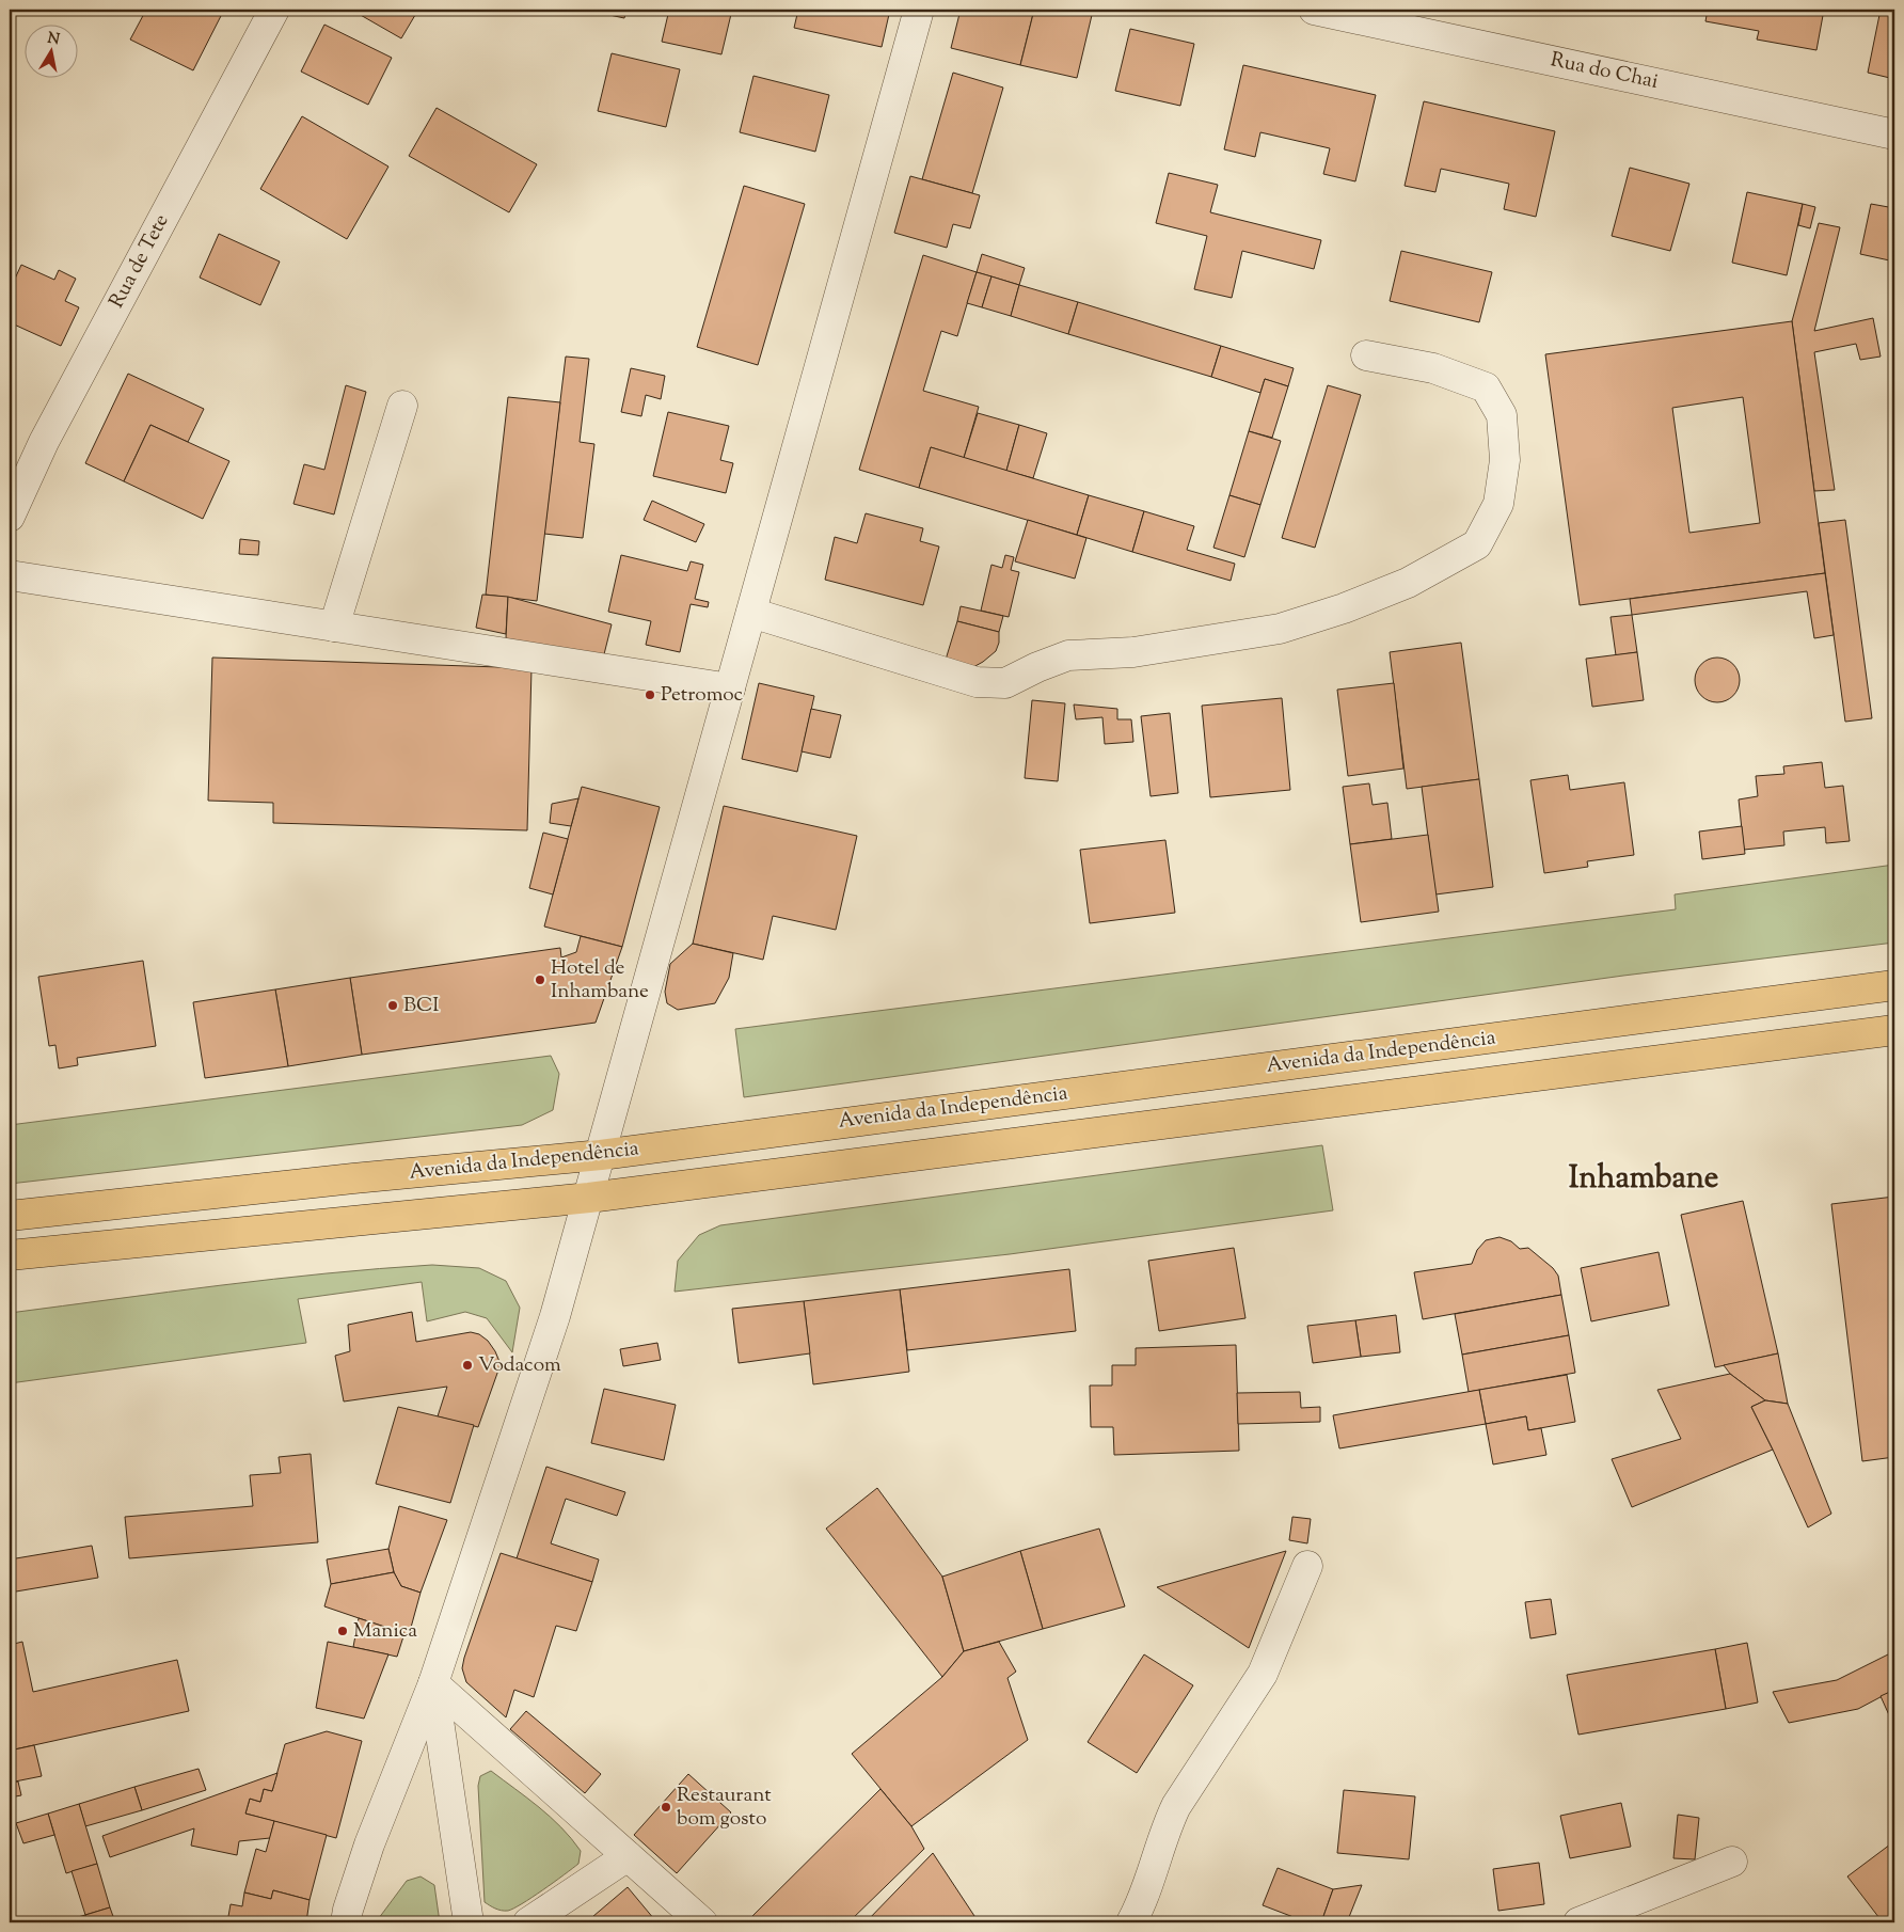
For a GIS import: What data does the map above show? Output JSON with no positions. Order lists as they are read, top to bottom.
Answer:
{
  "streets": {
    "main road": ["Avenida da Independência"],
    "street": ["Rua do Chai", "Rua de Tete"]
  },
  "districts": ["Inhambane"],
  "places": [
    "Petromoc",
    "Hotel de Inhambane",
    "BCI",
    "Vodacom",
    "Manica",
    "Restaurant bom gosto"
  ],
  "north": "top"
}
